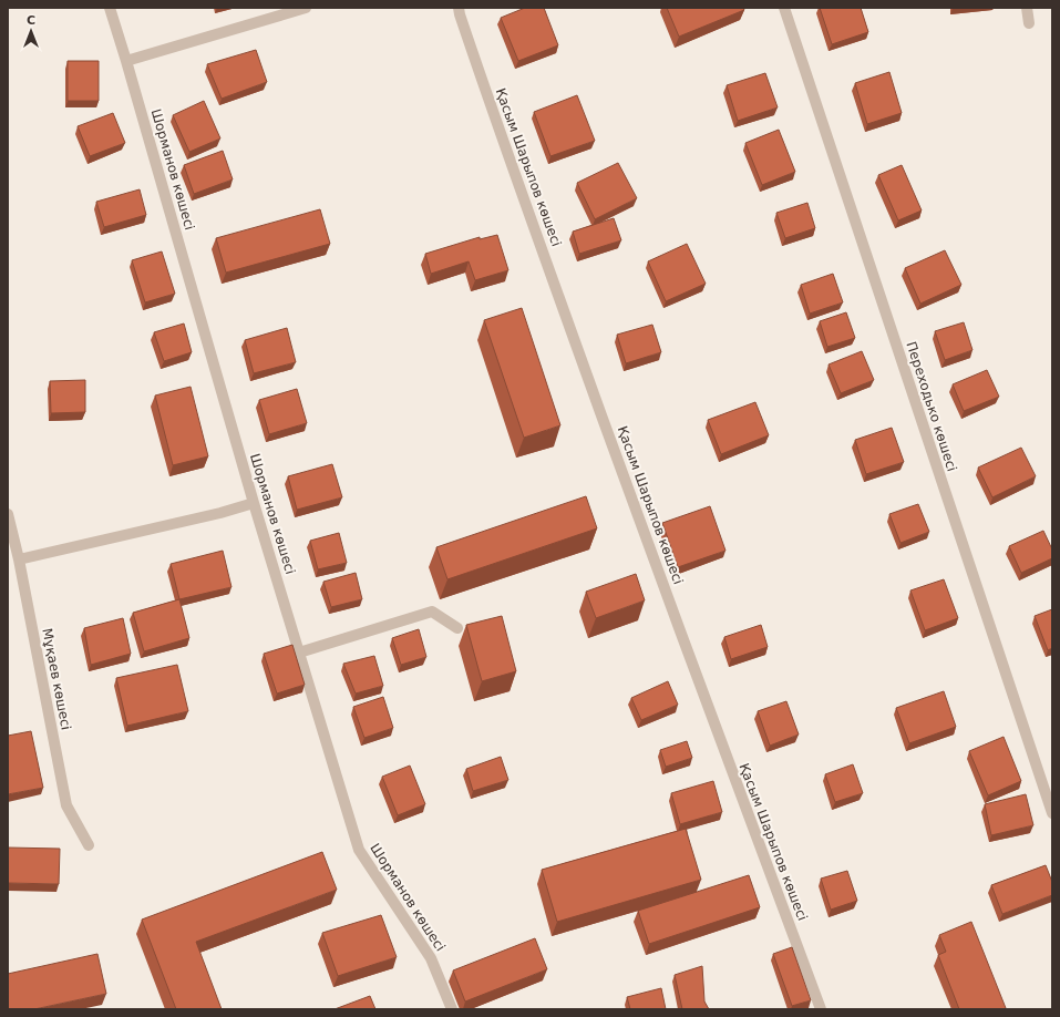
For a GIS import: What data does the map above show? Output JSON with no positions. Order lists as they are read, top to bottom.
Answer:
{
  "streets": {
    "street": [
      "Қасым Шарыпов көшесі",
      "Шорманов көшесі",
      "Переходько көшесі",
      "Мұқаев көшесі"
    ]
  },
  "north": "top"
}
